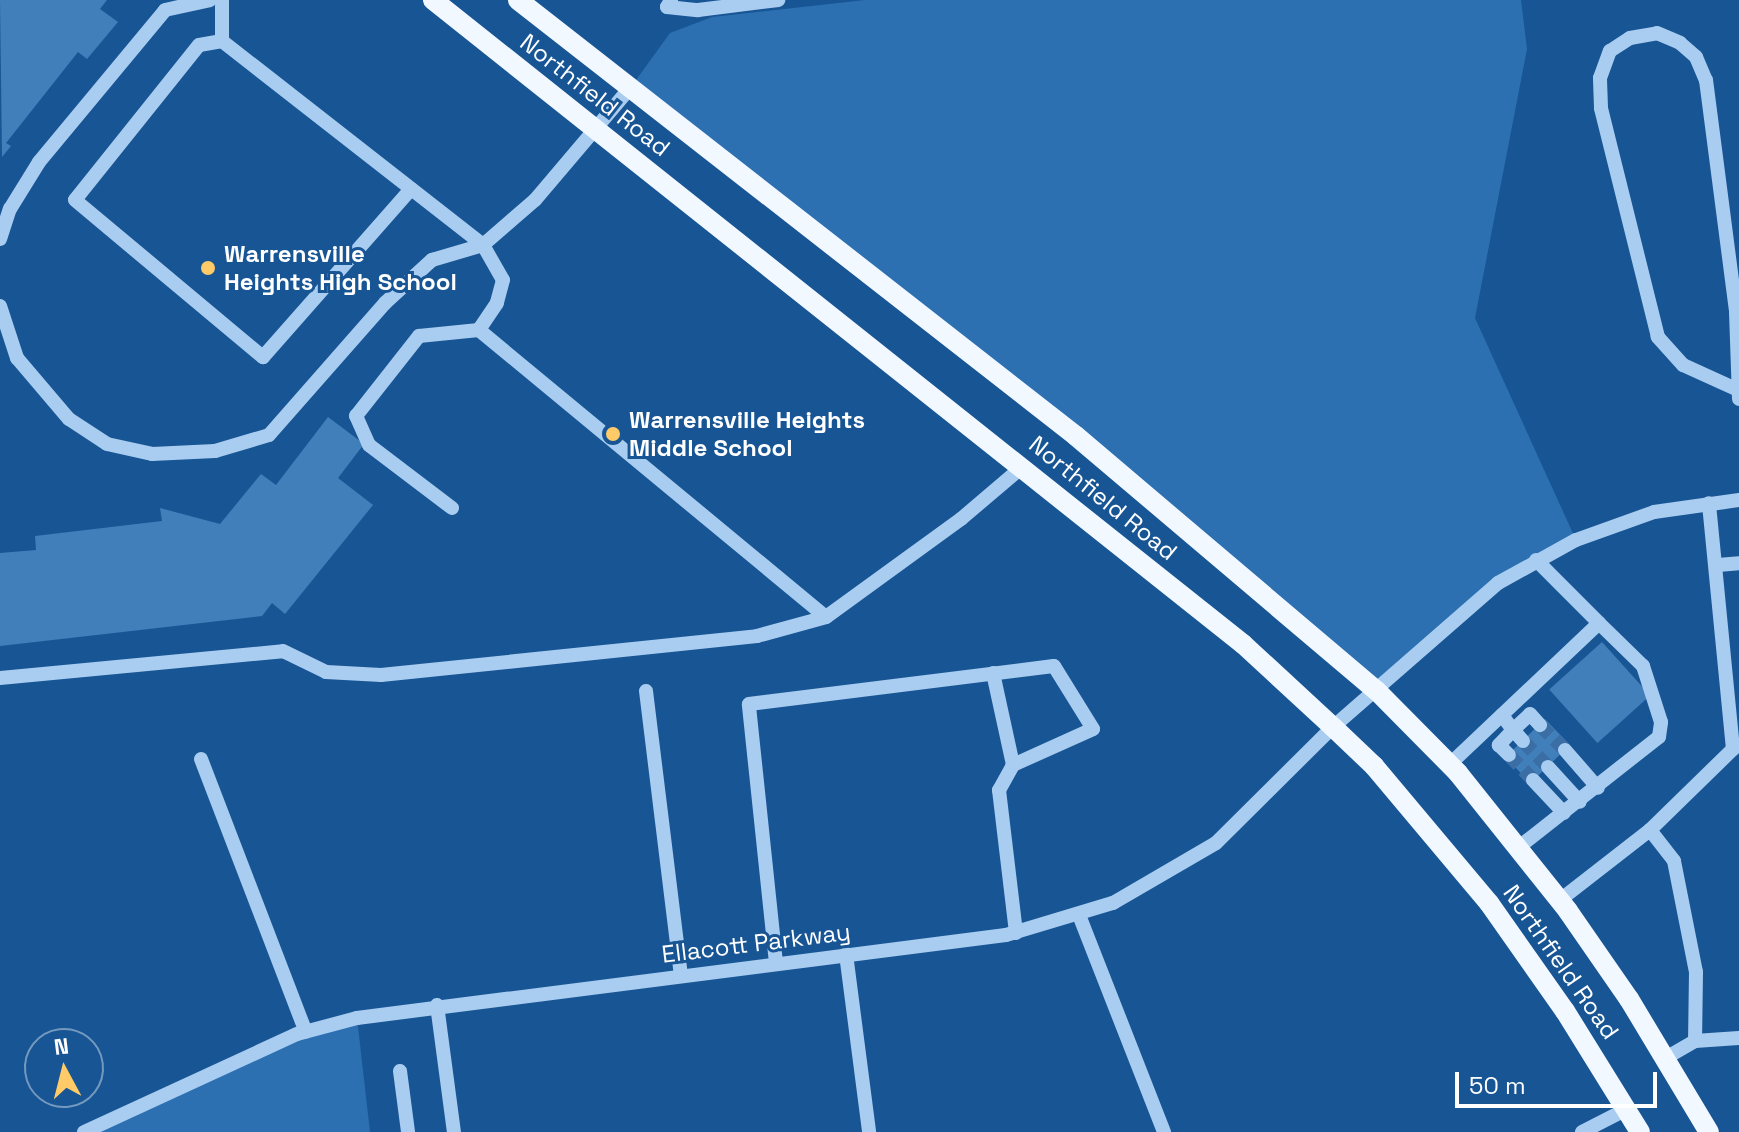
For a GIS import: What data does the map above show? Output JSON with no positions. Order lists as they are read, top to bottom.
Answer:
{
  "streets": {
    "main road": ["Northfield Road"],
    "street": ["Ellacott Parkway"]
  },
  "crossings": [
    ["Northfield Road", "Ellacott Parkway"]
  ],
  "places": ["Warrensville Heights High School", "Warrensville Heights Middle School"],
  "scale_bar": "50 m",
  "north": "top"
}
